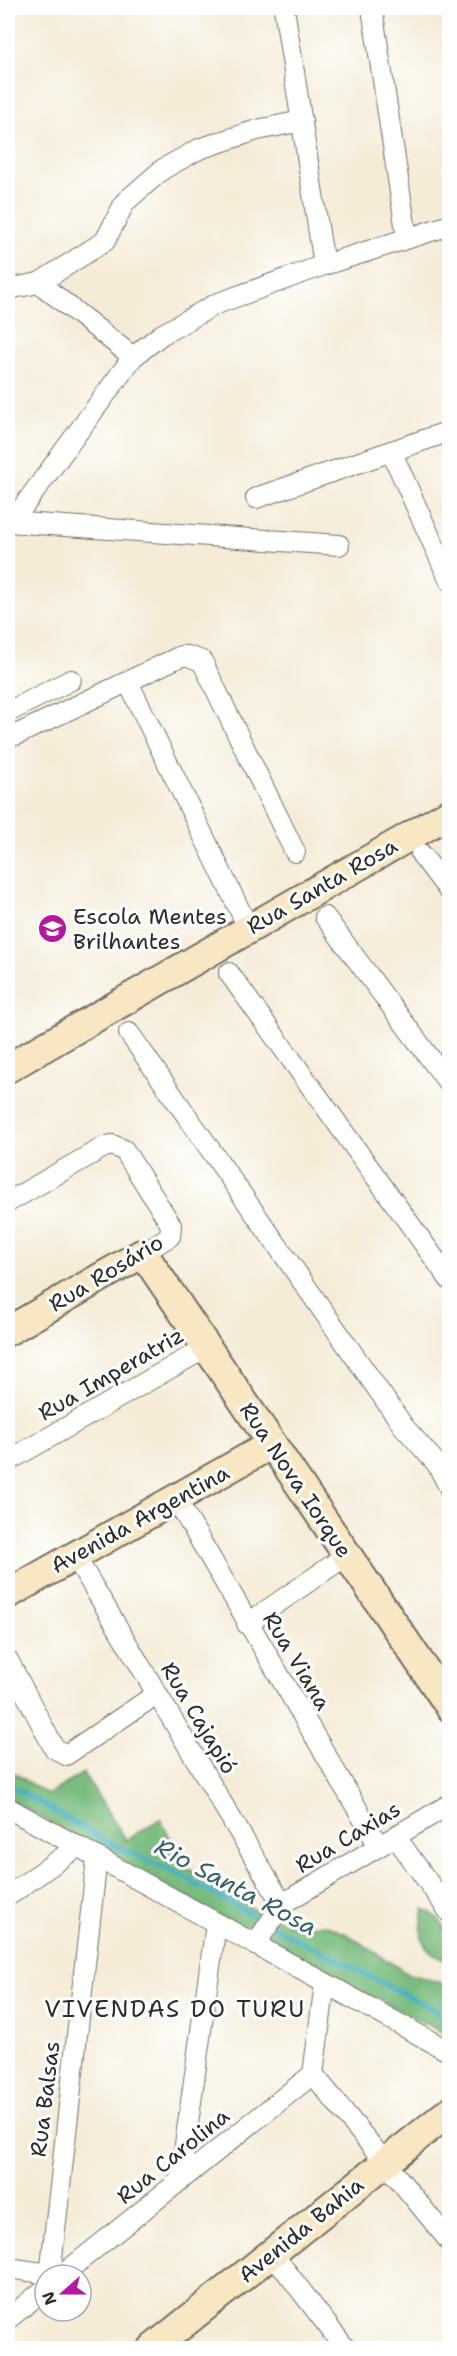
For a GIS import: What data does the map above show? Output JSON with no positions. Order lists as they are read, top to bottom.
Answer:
{
  "streets": {
    "street": [
      "Rua Santa Rosa",
      "Rua Rosário",
      "Rua Imperatriz",
      "Rua Nova Iorque",
      "Avenida Argentina",
      "Rua Viana",
      "Rua Cajapió",
      "Rua Caxias",
      "Rua Balsas",
      "Rua Carolina",
      "Avenida Bahia"
    ]
  },
  "crossings": [
    ["Rua Rosário", "Rua Nova Iorque"],
    ["Rua Imperatriz", "Rua Nova Iorque"],
    ["Rua Nova Iorque", "Avenida Argentina"],
    ["Avenida Argentina", "Rua Viana"],
    ["Avenida Argentina", "Rua Cajapió"],
    ["Rua Viana", "Rua Caxias"],
    ["Rua Cajapió", "Rua Caxias"]
  ],
  "districts": ["VIVENDAS DO TURU"],
  "water": ["Rio Santa Rosa"],
  "places": {
    "school or university": ["Escola Mentes Brilhantes"]
  },
  "north": "left"
}
